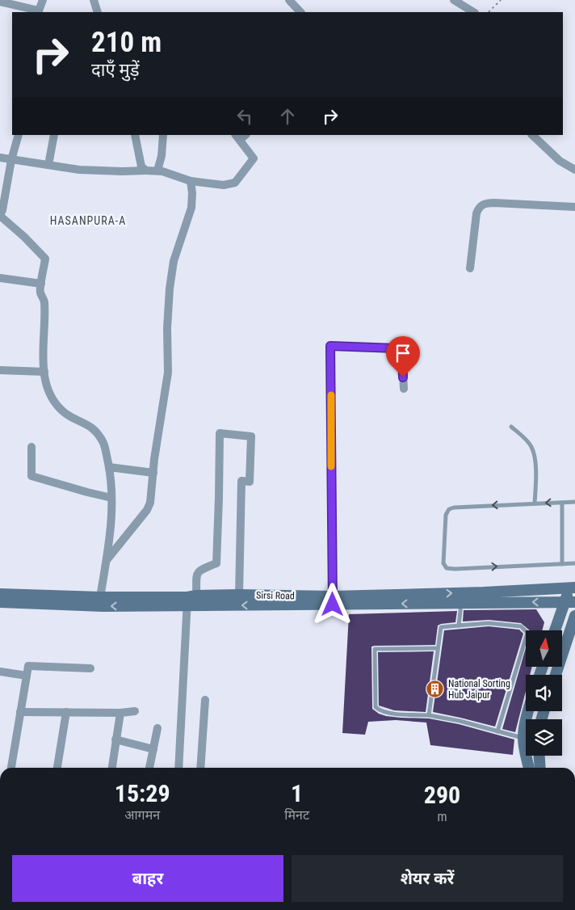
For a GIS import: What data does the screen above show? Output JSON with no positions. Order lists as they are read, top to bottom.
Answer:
{
  "streets": {
    "street": ["Sirsi Road"]
  },
  "districts": ["HASANPURA-A"],
  "places": {
    "building": ["National Sorting Hub Jaipur"]
  },
  "north": "top",
  "page": {
    "turn": ["210 m", "दाएँ मुड़ें"],
    "eta": [
      "15:29",
      "आगमन",
      "1",
      "मिनट",
      "290",
      "m"
    ],
    "buttons": ["बाहर", "शेयर करें"]
  }
}
